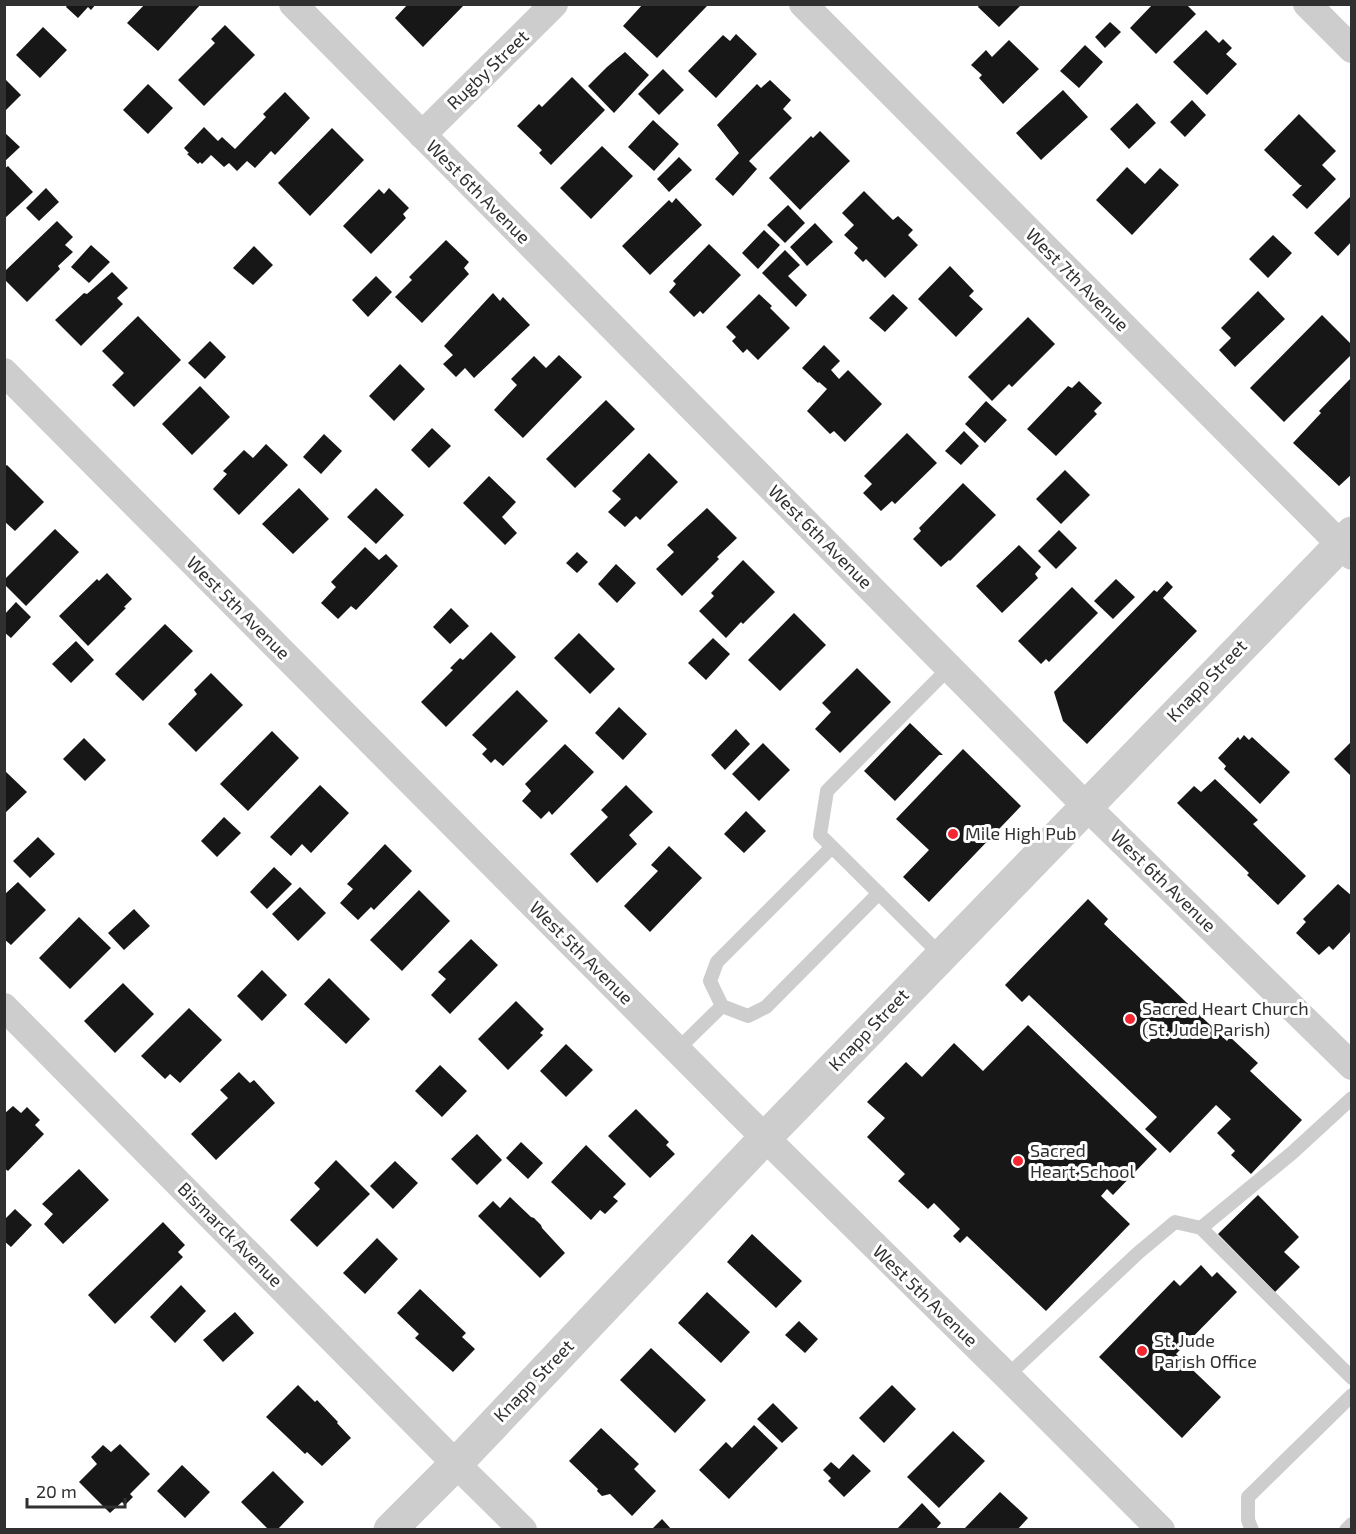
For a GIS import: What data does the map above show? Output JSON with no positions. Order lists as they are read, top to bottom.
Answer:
{
  "streets": {
    "street": [
      "Rugby Street",
      "West 6th Avenue",
      "West 7th Avenue",
      "West 5th Avenue",
      "Knapp Street",
      "Bismarck Avenue"
    ]
  },
  "crossings": [
    ["Rugby Street", "West 6th Avenue"],
    ["West 6th Avenue", "Knapp Street"],
    ["West 7th Avenue", "Knapp Street"],
    ["West 5th Avenue", "Knapp Street"],
    ["Knapp Street", "Bismarck Avenue"]
  ],
  "places": [
    "Mile High Pub",
    "Sacred Heart Church (St. Jude Parish)",
    "Sacred Heart School",
    "St. Jude Parish Office"
  ],
  "scale_bar": "20 m"
}
